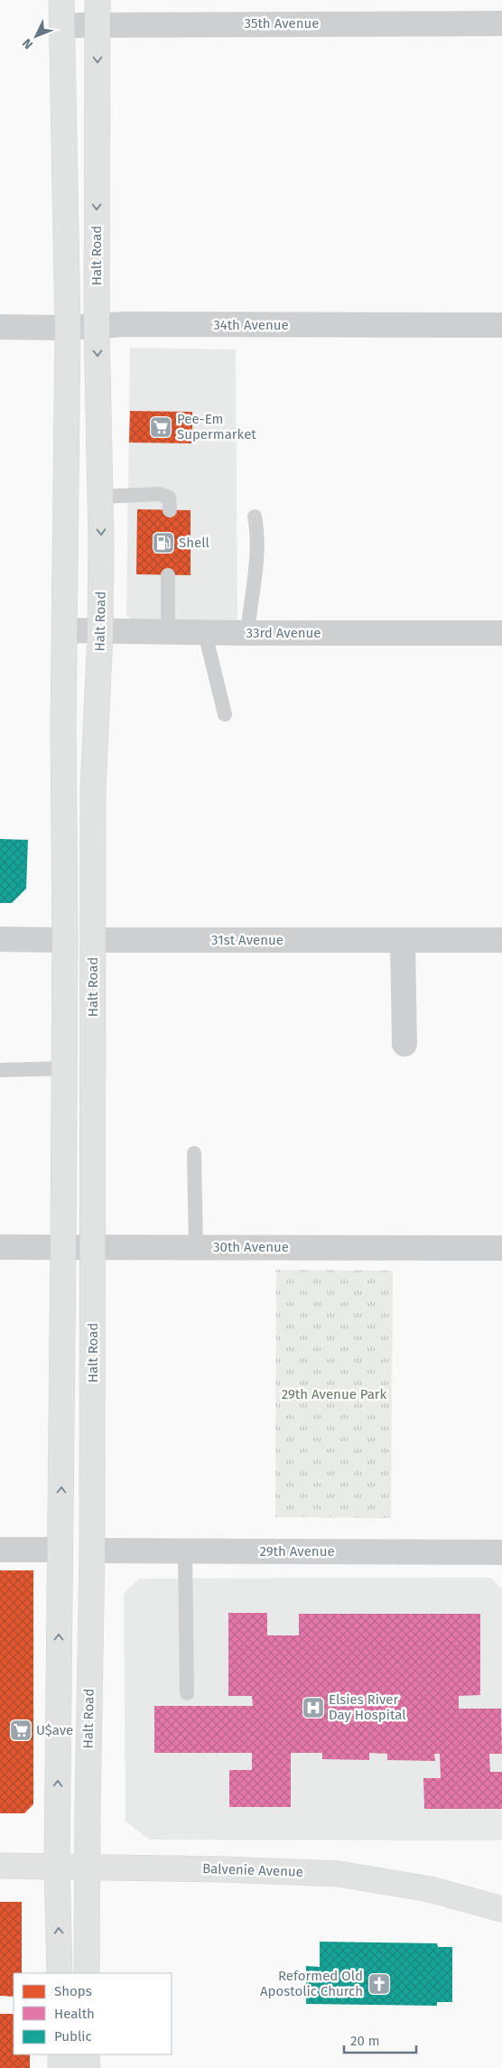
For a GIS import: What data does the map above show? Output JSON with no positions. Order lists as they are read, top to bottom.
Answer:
{
  "streets": {
    "street": [
      "35th Avenue",
      "Halt Road",
      "34th Avenue",
      "33rd Avenue",
      "31st Avenue",
      "30th Avenue",
      "29th Avenue",
      "Balvenie Avenue"
    ]
  },
  "crossings": [
    ["35th Avenue", "Halt Road"],
    ["Halt Road", "34th Avenue"],
    ["Halt Road", "33rd Avenue"],
    ["Halt Road", "31st Avenue"],
    ["Halt Road", "30th Avenue"],
    ["Halt Road", "29th Avenue"],
    ["Halt Road", "Balvenie Avenue"]
  ],
  "parks": ["29th Avenue Park"],
  "places": {
    "supermarket": ["Pee-Em Supermarket", "U$ave"],
    "fuel station": ["Shell"],
    "hospital": ["Elsies River Day Hospital"],
    "church": ["Reformed Old Apostolic Church"]
  },
  "legend": ["Shops", "Health", "Public"],
  "scale_bar": "20 m",
  "north": "bottom left"
}
